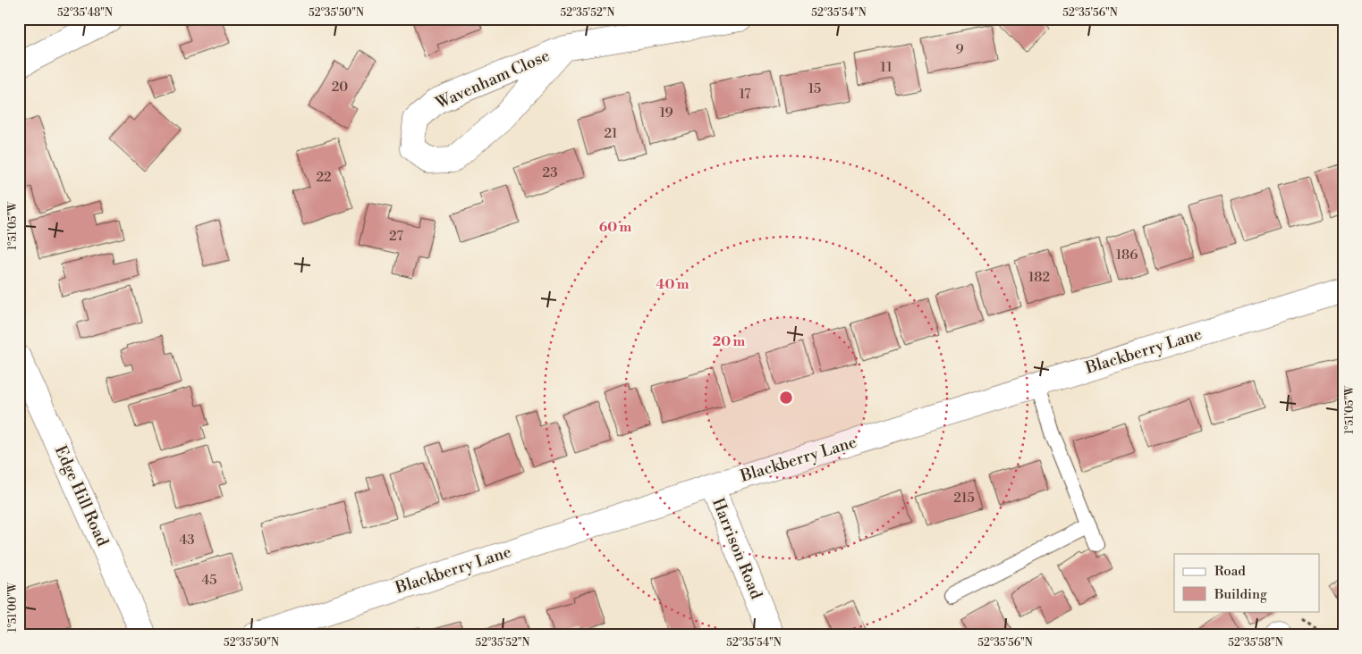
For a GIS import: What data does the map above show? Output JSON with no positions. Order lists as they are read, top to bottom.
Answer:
{
  "streets": {
    "street": [
      "Wavenham Close",
      "Blackberry Lane",
      "Edge Hill Road",
      "Harrison Road"
    ]
  },
  "crossings": [
    ["Blackberry Lane", "Harrison Road"]
  ],
  "house_numbers": [
    "9",
    "11",
    "20",
    "15",
    "17",
    "19",
    "21",
    "23",
    "22",
    "27",
    "186",
    "182",
    "215",
    "43",
    "45"
  ],
  "legend": ["Road", "Building"],
  "coordinates": [
    "52°35'48\"N",
    "52°35'50\"N",
    "52°35'52\"N",
    "52°35'54\"N",
    "52°35'56\"N",
    "1°51'05\"W",
    "1°51'00\"W",
    "52°35'58\"N"
  ],
  "rings": ["60 m", "40 m", "20 m"]
}
